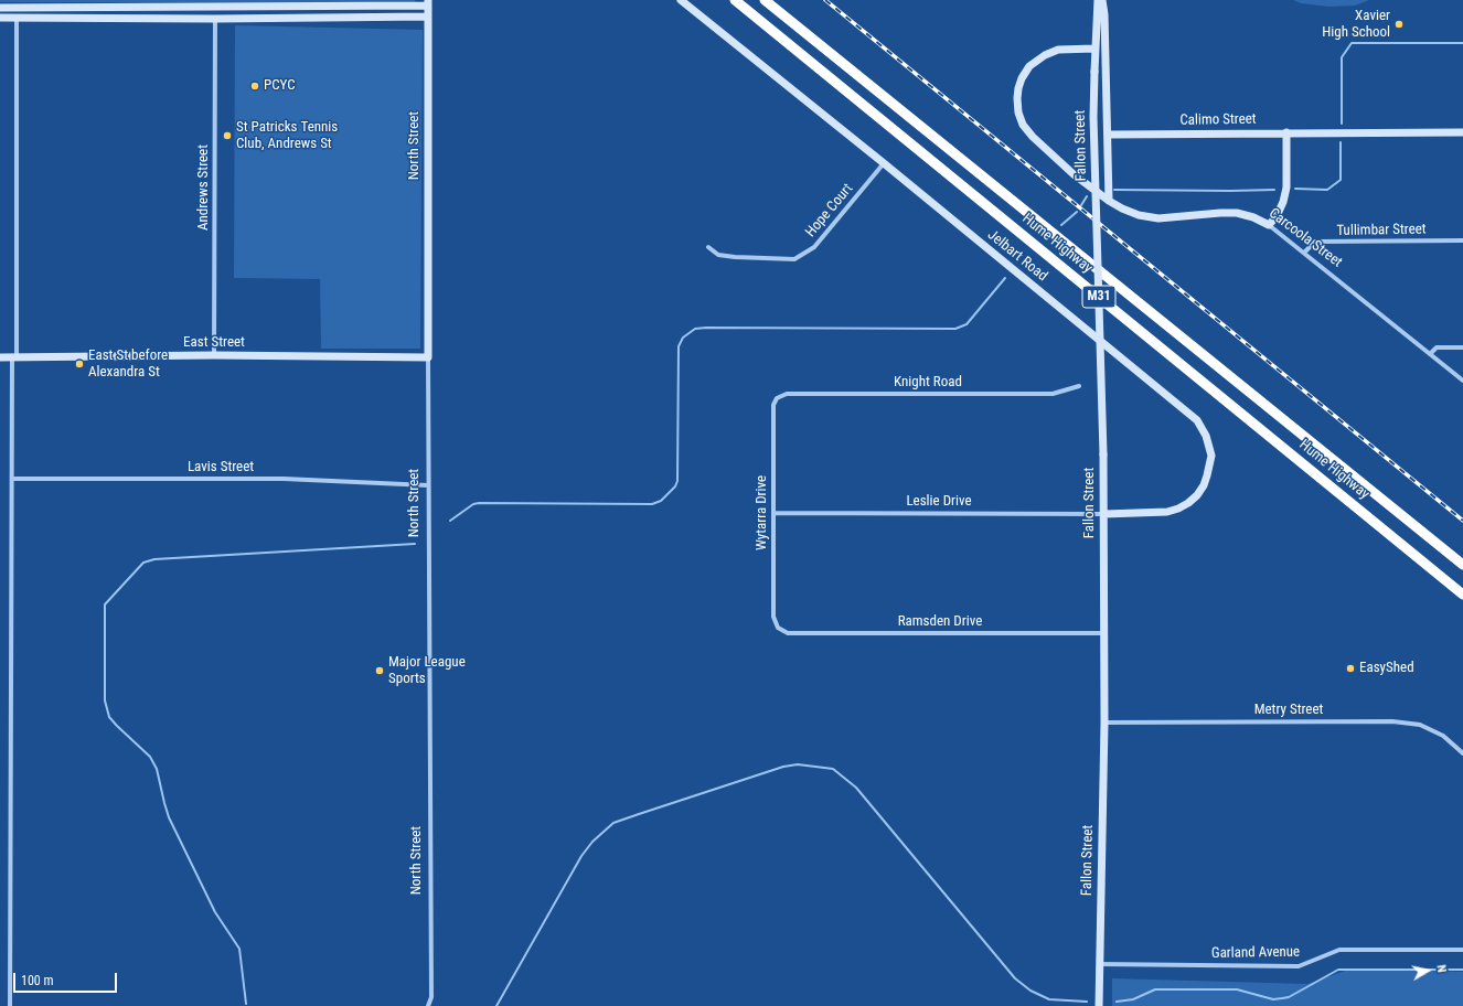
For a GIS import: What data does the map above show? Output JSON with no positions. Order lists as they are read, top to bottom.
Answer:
{
  "streets": {
    "highway": ["Hume Highway", "M31"],
    "street": [
      "Calimo Street",
      "North Street",
      "Fallon Street",
      "Andrews Street",
      "Hope Court",
      "Tullimbar Street",
      "Carcoola Street",
      "Jelbart Road",
      "East Street",
      "Knight Road",
      "Lavis Street",
      "Leslie Drive",
      "Wytarra Drive",
      "Ramsden Drive",
      "Metry Street",
      "Garland Avenue"
    ]
  },
  "crossings": [
    ["North Street", "East Street"],
    ["North Street", "Lavis Street"],
    ["Fallon Street", "Carcoola Street"],
    ["Fallon Street", "Jelbart Road"],
    ["Fallon Street", "Leslie Drive"],
    ["Fallon Street", "Ramsden Drive"],
    ["Fallon Street", "Metry Street"],
    ["Fallon Street", "Garland Avenue"],
    ["Andrews Street", "East Street"],
    ["Hope Court", "Jelbart Road"],
    ["Tullimbar Street", "Carcoola Street"],
    ["Jelbart Road", "Leslie Drive"],
    ["Knight Road", "Wytarra Drive"],
    ["Leslie Drive", "Wytarra Drive"],
    ["Wytarra Drive", "Ramsden Drive"]
  ],
  "places": [
    "Xavier High School",
    "PCYC",
    "St Patricks Tennis Club, Andrews St",
    "East St before Alexandra St",
    "EasyShed",
    "Major League Sports"
  ],
  "scale_bar": "100 m",
  "north": "right"
}
